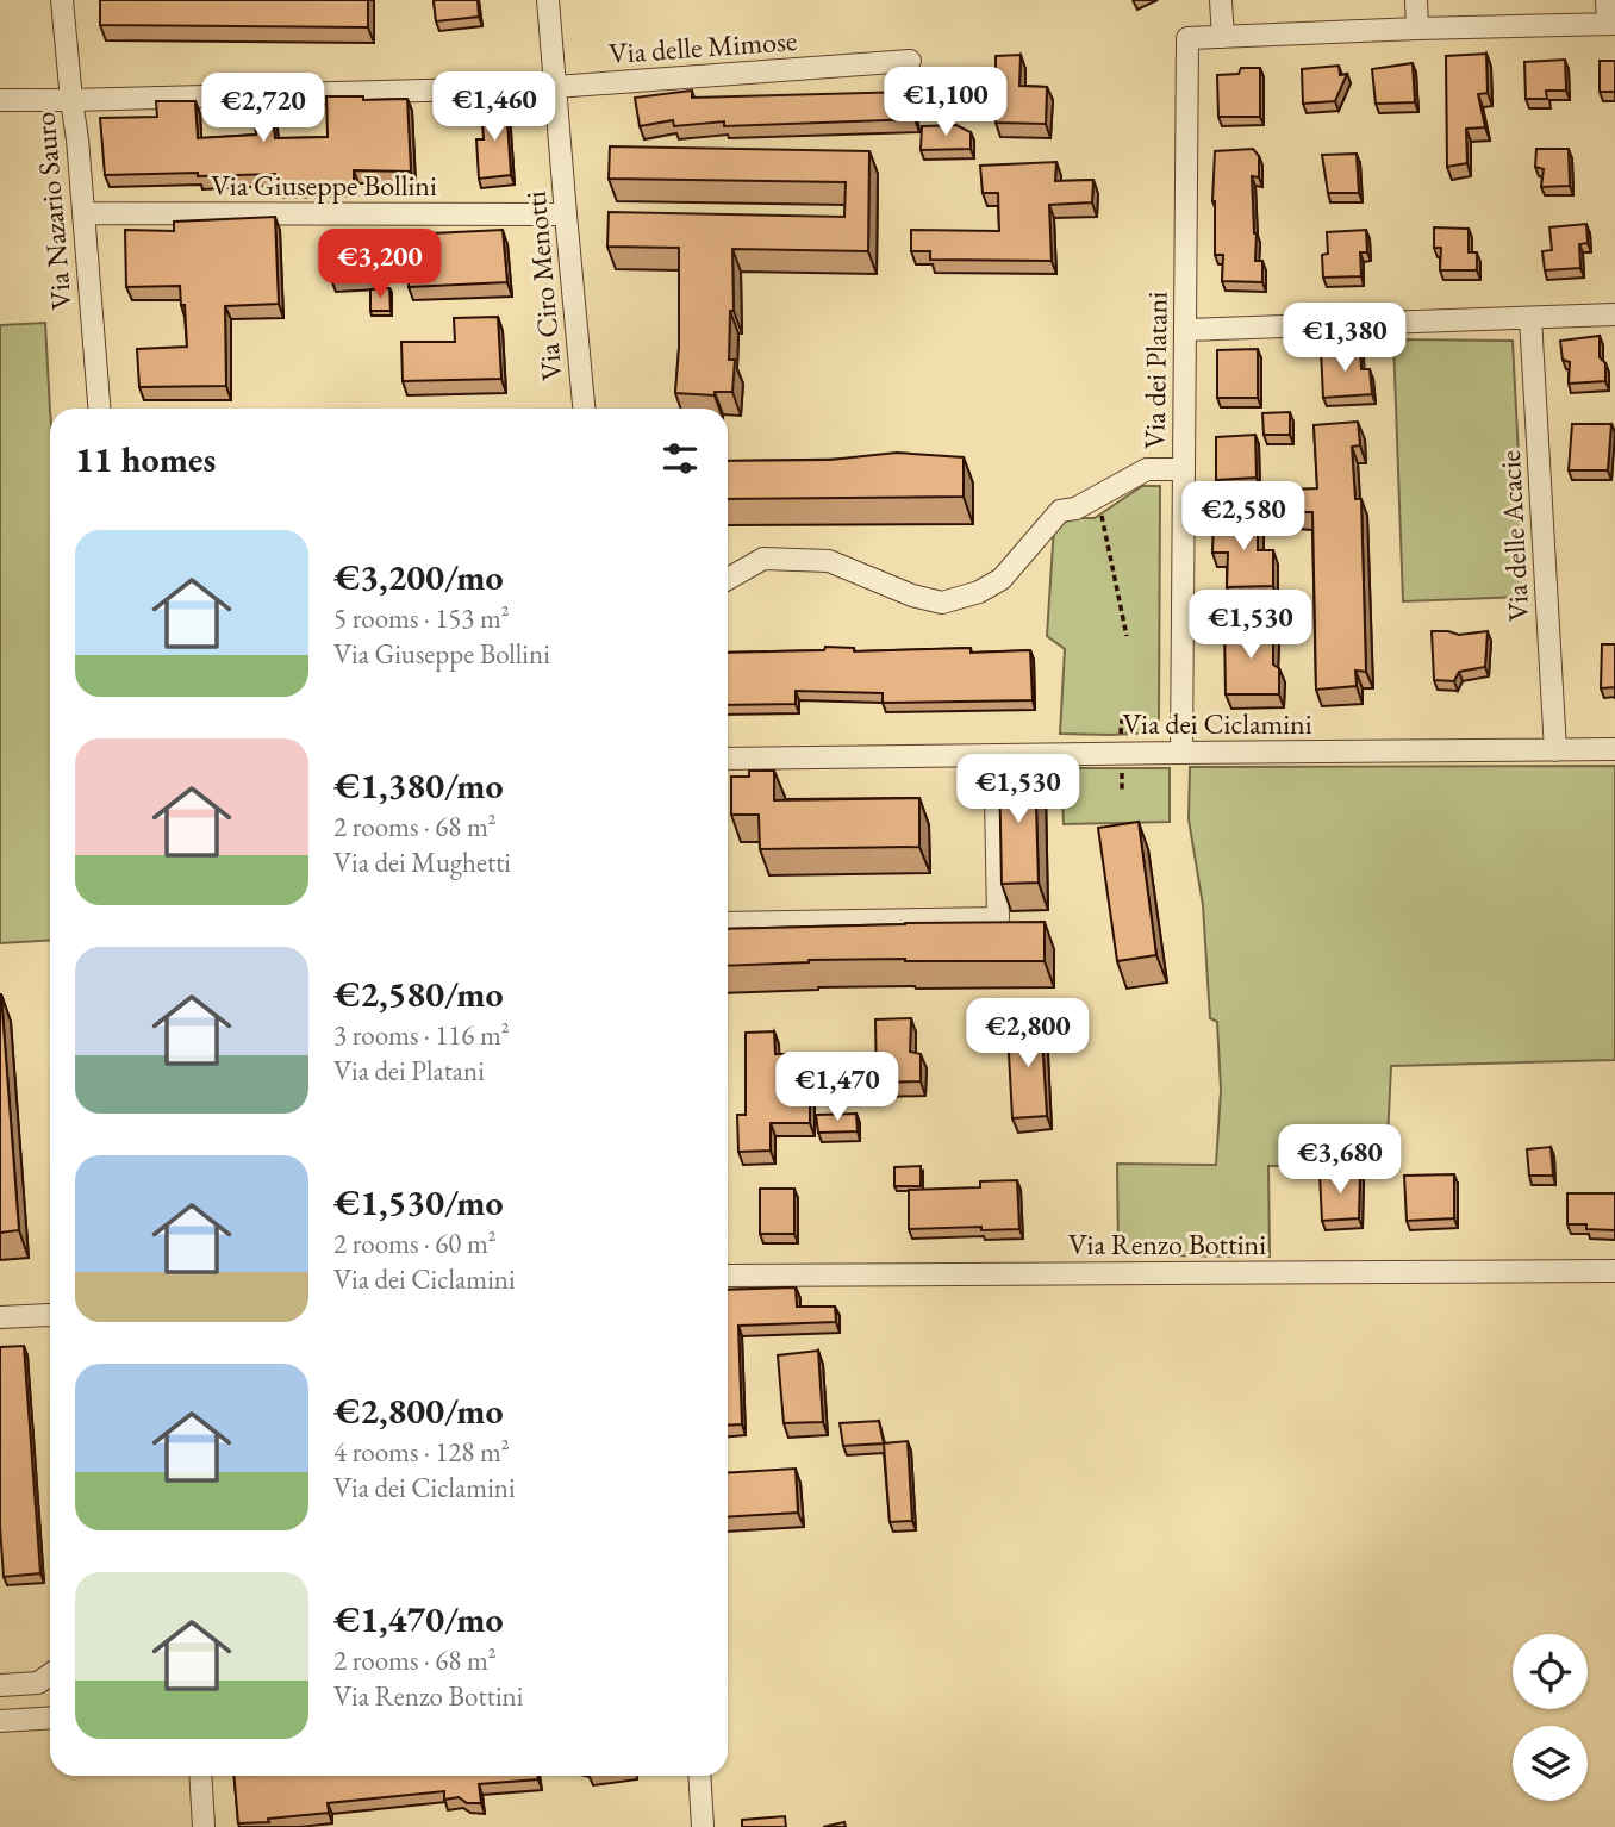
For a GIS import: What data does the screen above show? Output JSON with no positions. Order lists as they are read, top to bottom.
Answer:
{
  "streets": {
    "street": [
      "Via delle Mimose",
      "Via Giuseppe Bollini",
      "Via Nazario Sauro",
      "Via Ciro Menotti",
      "Via dei Platani",
      "Via delle Acacie",
      "Via dei Ciclamini",
      "Via Renzo Bottini"
    ]
  },
  "crossings": [
    ["Via delle Mimose", "Via Nazario Sauro"],
    ["Via delle Mimose", "Via Ciro Menotti"],
    ["Via Giuseppe Bollini", "Via Nazario Sauro"],
    ["Via Giuseppe Bollini", "Via Ciro Menotti"],
    ["Via dei Platani", "Via dei Ciclamini"],
    ["Via delle Acacie", "Via dei Ciclamini"]
  ],
  "page": {
    "price": [
      "€1,100",
      "€1,460",
      "€2,720",
      "€3,200",
      "€1,380",
      "€2,580",
      "€1,530",
      "€1,530",
      "€2,800",
      "€1,470",
      "€3,680"
    ],
    "heading": "11 homes",
    "list": [
      {
        "name": "€3,200/mo",
        "note": "5 rooms · 153 m² · Via Giuseppe Bollini"
      },
      {
        "name": "€1,380/mo",
        "note": "2 rooms · 68 m² · Via dei Mughetti"
      },
      {
        "name": "€2,580/mo",
        "note": "3 rooms · 116 m² · Via dei Platani"
      },
      {
        "name": "€1,530/mo",
        "note": "2 rooms · 60 m² · Via dei Ciclamini"
      },
      {
        "name": "€2,800/mo",
        "note": "4 rooms · 128 m² · Via dei Ciclamini"
      },
      {
        "name": "€1,470/mo",
        "note": "2 rooms · 68 m² · Via Renzo Bottini"
      }
    ]
  }
}
